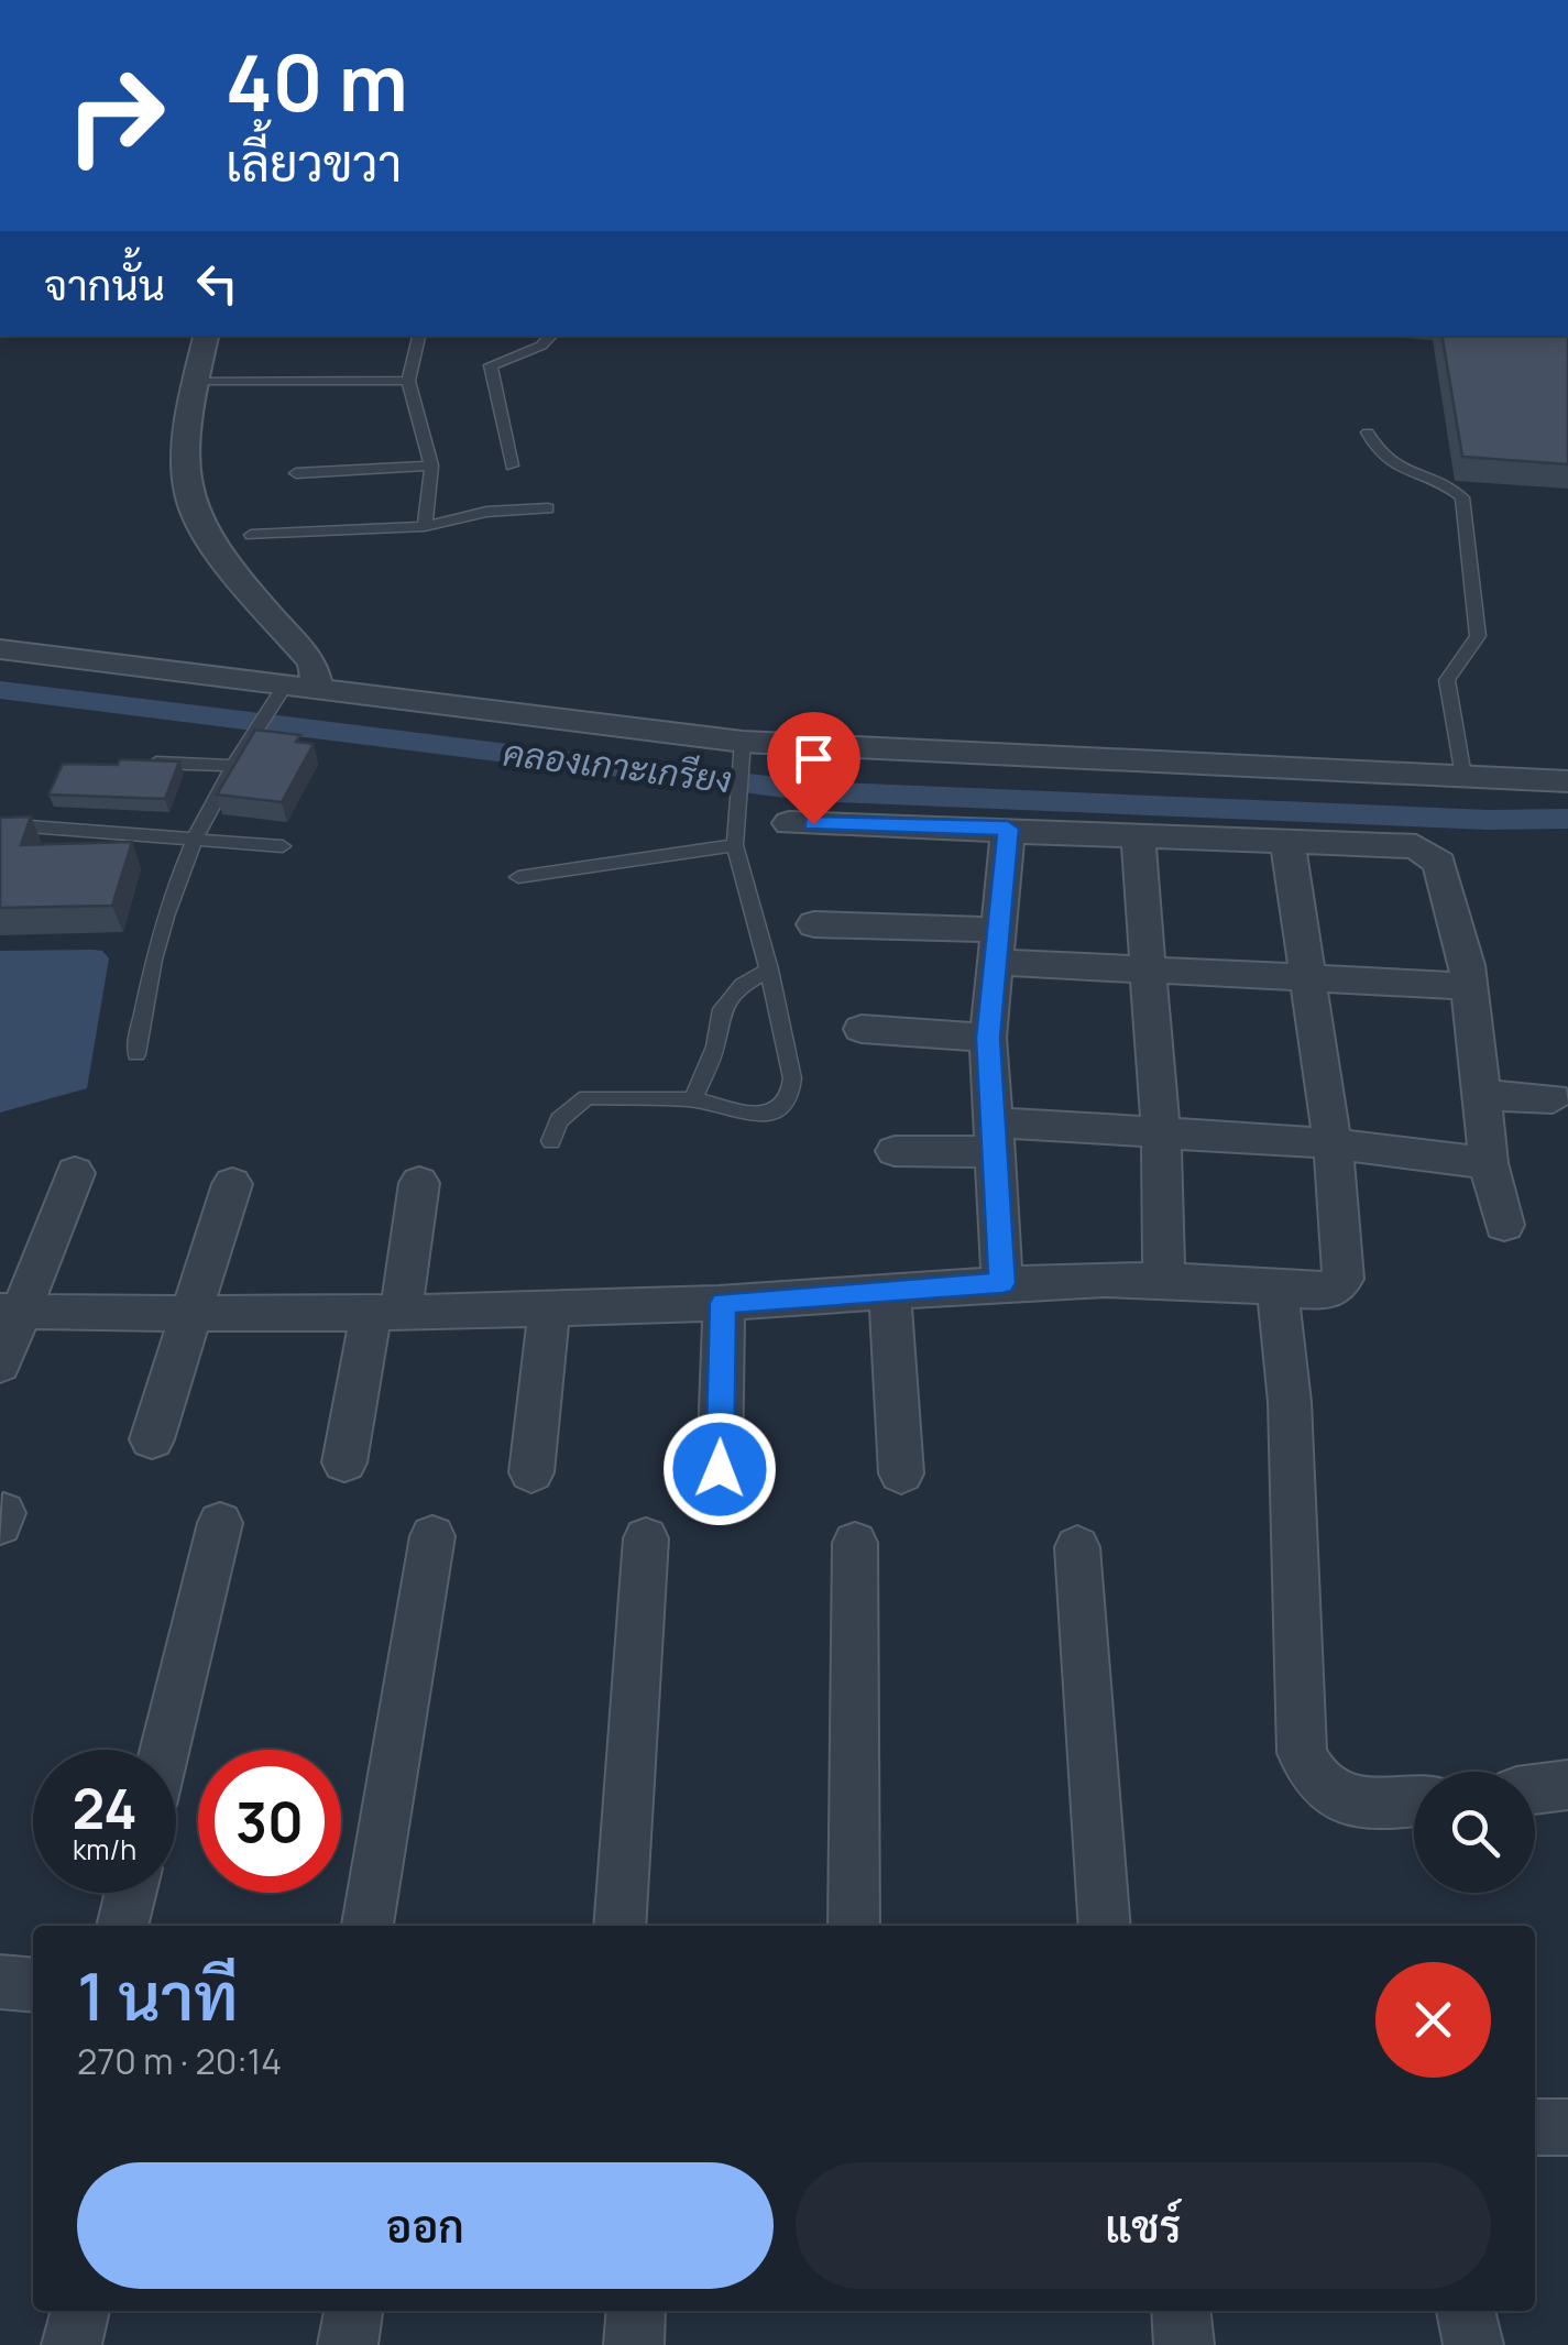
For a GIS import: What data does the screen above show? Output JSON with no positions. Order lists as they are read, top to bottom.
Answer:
{
  "water": ["คลองเกาะเกรียง"],
  "page": {
    "turn": ["40 m", "เลี้ยวขวา"],
    "then": "จากนั้น",
    "speed": "24 km/h",
    "limit": "30",
    "heading": ["1 นาที", "270 m · 20:14"],
    "buttons": ["ออก", "แชร์"]
  }
}
